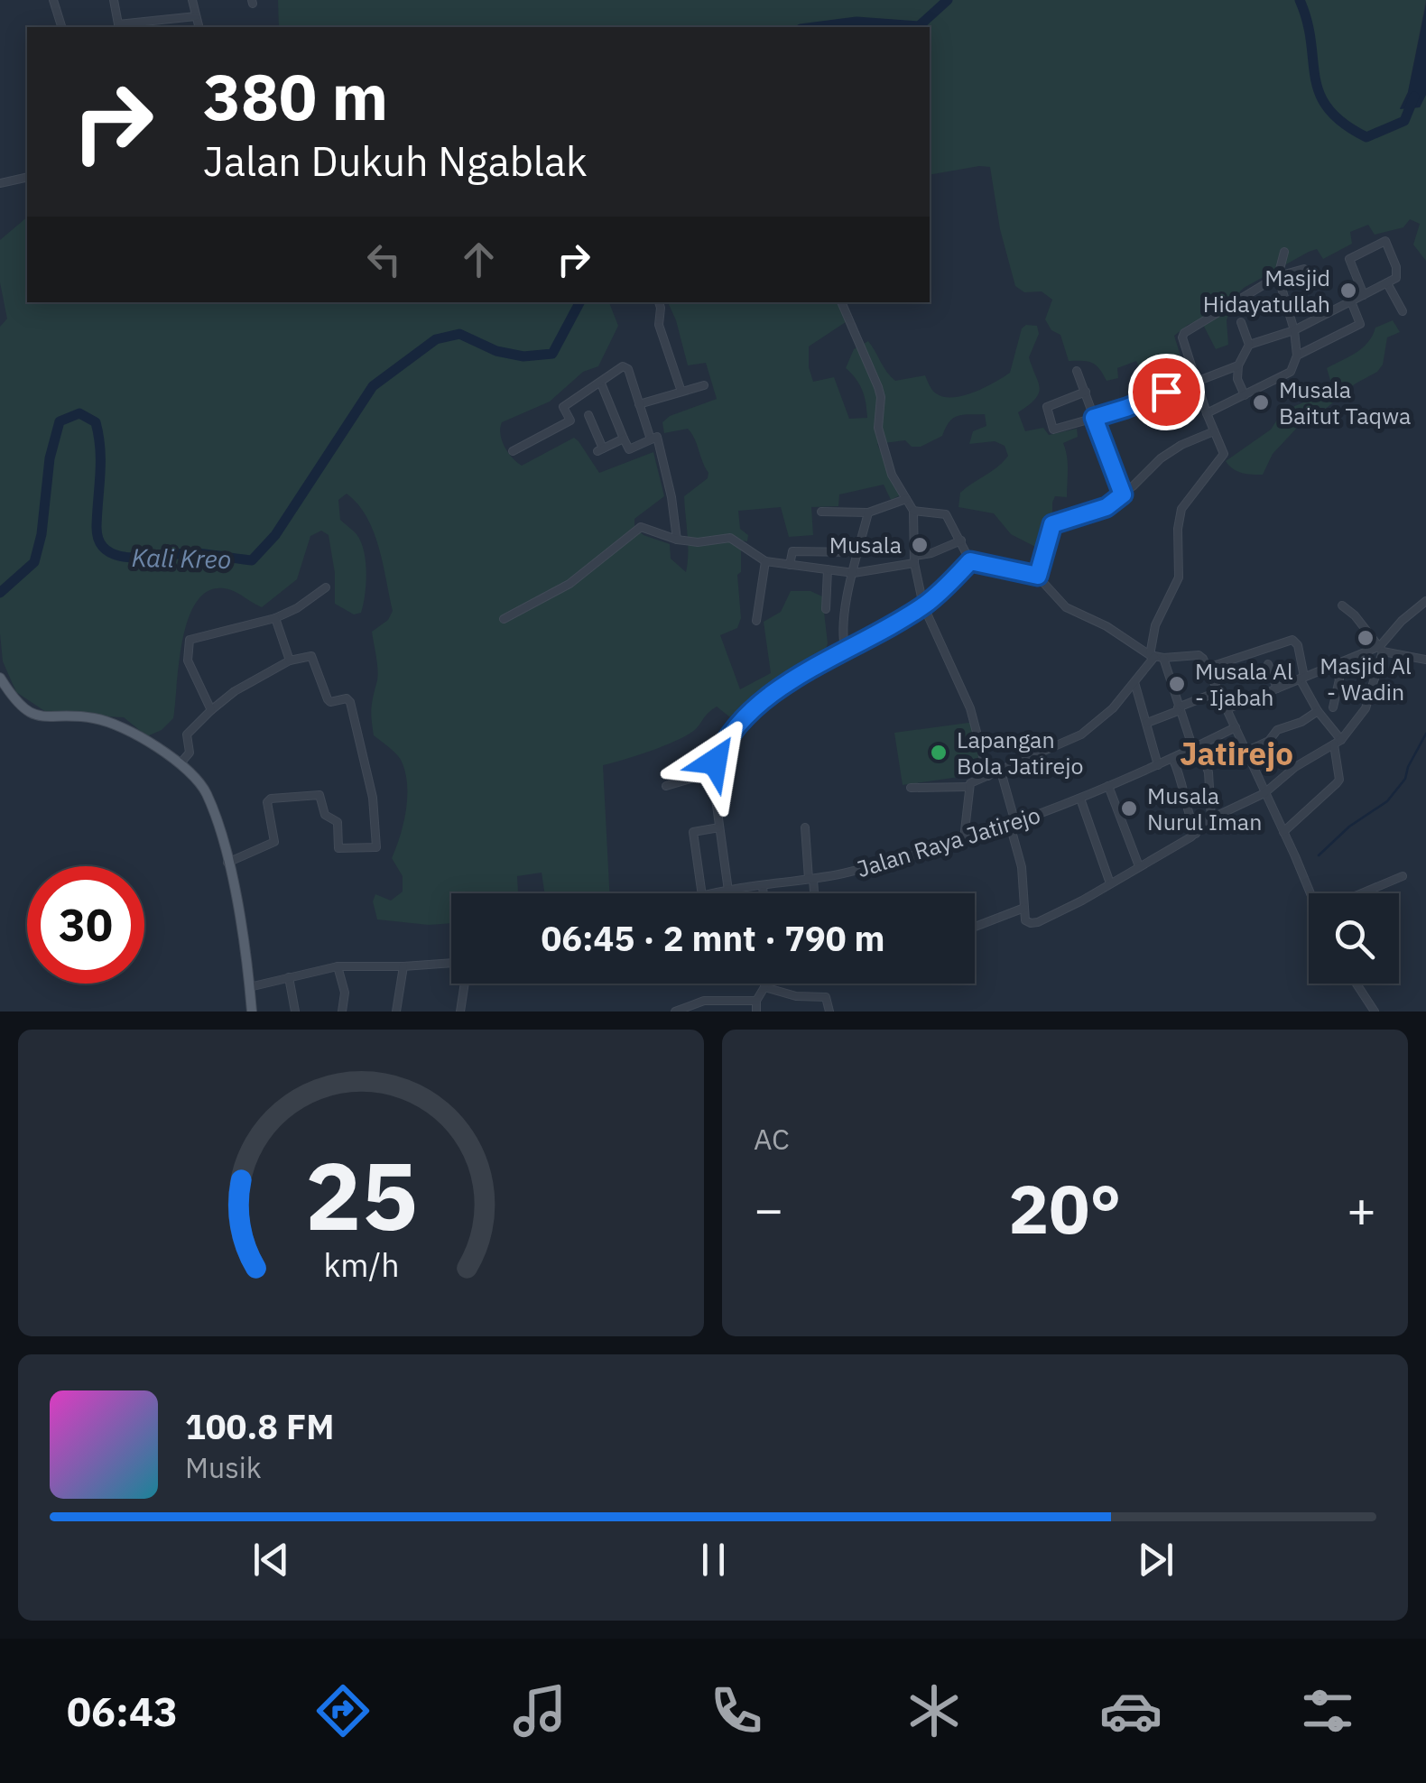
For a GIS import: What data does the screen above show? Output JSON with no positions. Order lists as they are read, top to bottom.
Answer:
{
  "streets": {
    "street": ["Jalan Raya Jatirejo"]
  },
  "districts": ["Jatirejo"],
  "water": ["Kali Kreo"],
  "places": [
    "Masjid Hidayatullah",
    "Musala Baitut Taqwa",
    "Musala",
    "Masjid Al - Wadin",
    "Musala Al - Ijabah",
    "Lapangan Bola Jatirejo",
    "Musala Nurul Iman"
  ],
  "page": {
    "turn": ["380 m", "Jalan Dukuh Ngablak"],
    "limit": "30",
    "trip": "06:45 · 2 mnt · 790 m",
    "tile": "AC",
    "heat": ["−", "20°", "+"],
    "song": ["100.8 FM", "Musik"],
    "tabs": "06:43",
    "gauge": ["25", "km/h"]
  }
}
